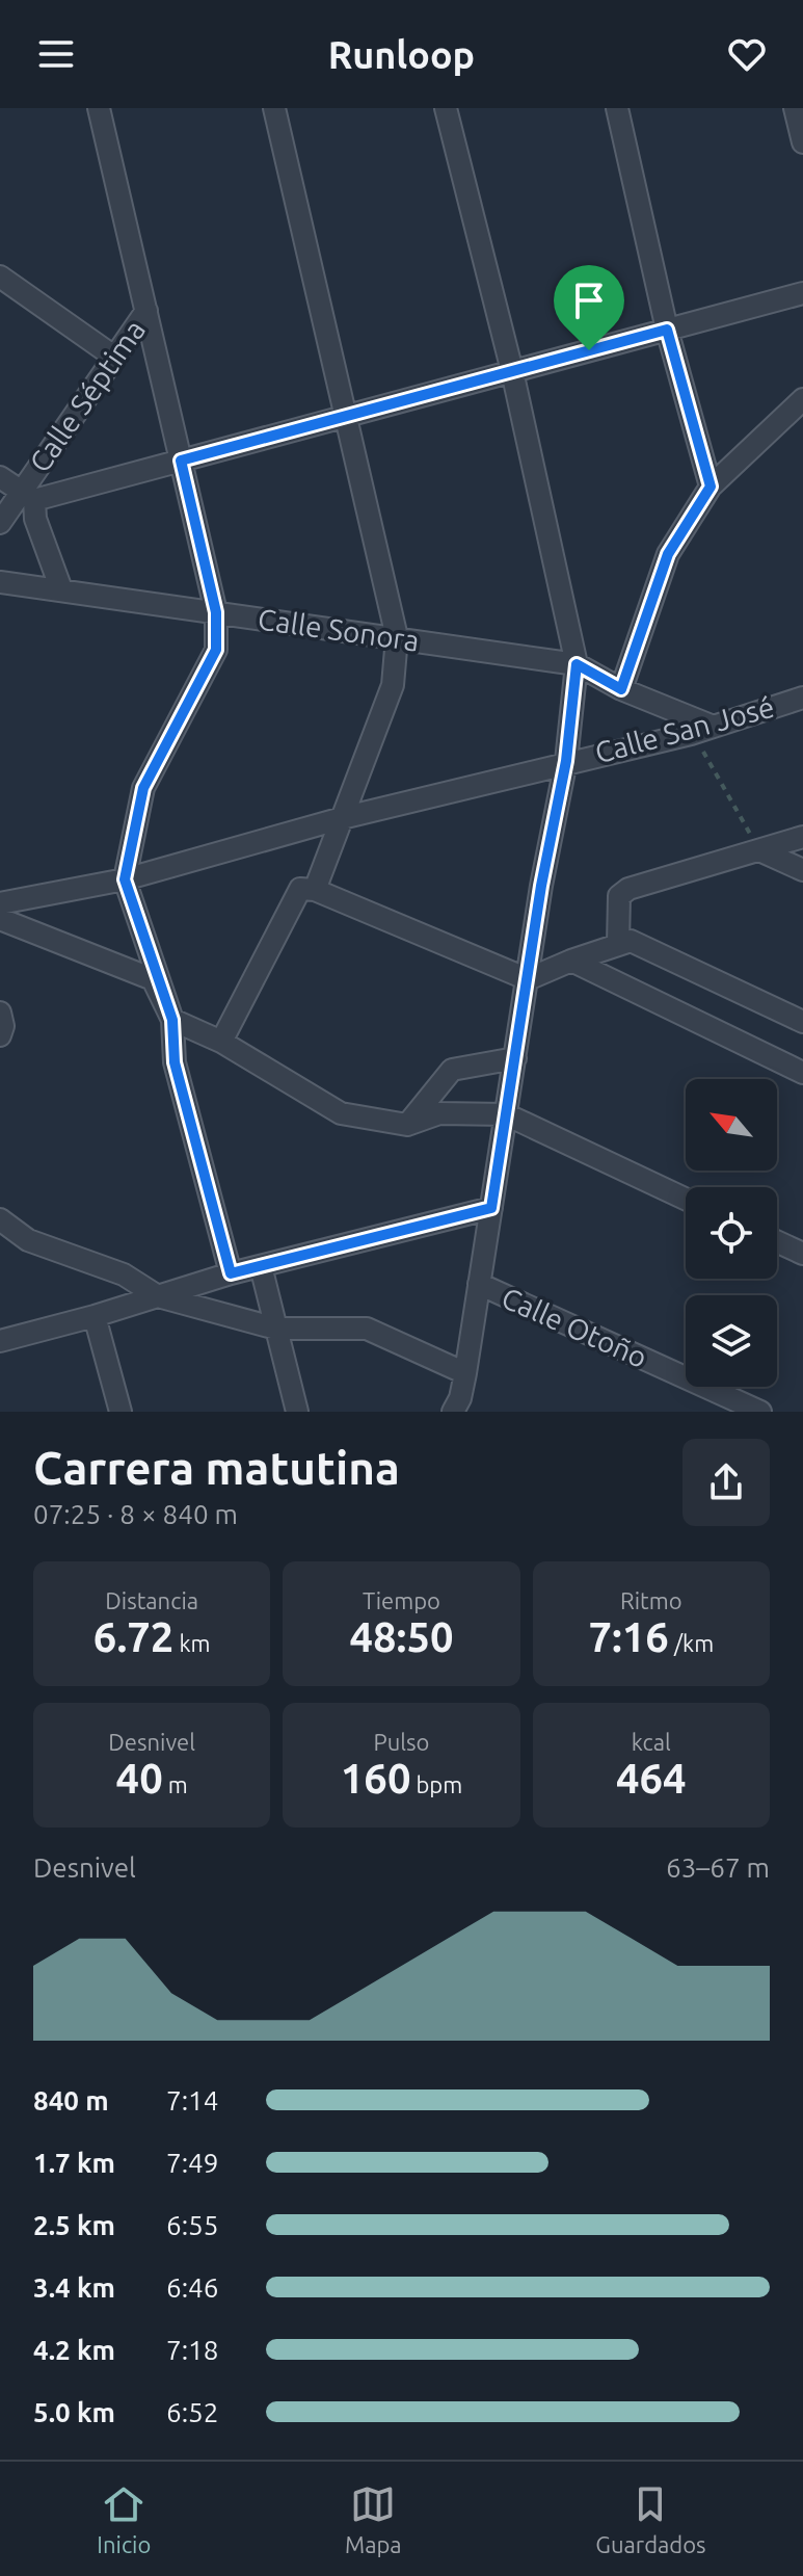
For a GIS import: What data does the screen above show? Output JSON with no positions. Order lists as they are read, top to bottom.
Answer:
{
  "streets": {
    "street": [
      "Calle Séptima",
      "Calle Sonora",
      "Calle San José",
      "Calle Otoño"
    ]
  },
  "crossings": [
    ["Calle Sonora", "Calle San José"]
  ],
  "north": "top left",
  "page": {
    "header": "Runloop",
    "heading": ["Carrera matutina", "07:25 · 8 × 840 m"],
    "stats": [
      ["Distancia", "6.72 km"],
      ["Tiempo", "48:50"],
      ["Ritmo", "7:16 /km"],
      ["Desnivel", "40 m"],
      ["Pulso", "160 bpm"],
      ["kcal", "464"]
    ],
    "chart": ["Desnivel", "63–67 m"],
    "list": [
      {
        "name": "840 m",
        "note": "7:14"
      },
      {
        "name": "1.7 km",
        "note": "7:49"
      },
      {
        "name": "2.5 km",
        "note": "6:55"
      },
      {
        "name": "3.4 km",
        "note": "6:46"
      },
      {
        "name": "4.2 km",
        "note": "7:18"
      },
      {
        "name": "5.0 km",
        "note": "6:52"
      }
    ],
    "tabs": ["Inicio", "Mapa", "Guardados"]
  }
}
